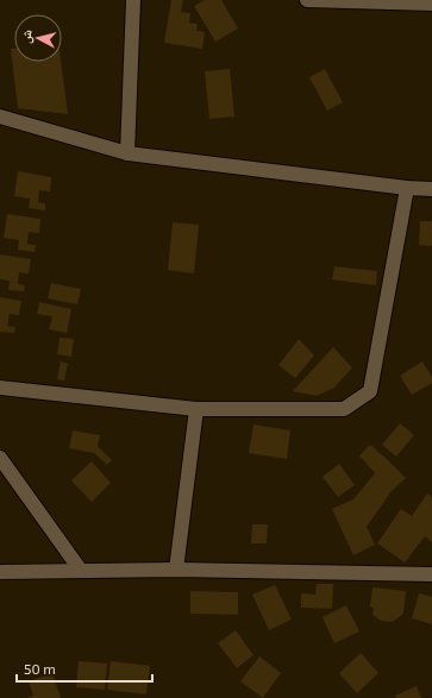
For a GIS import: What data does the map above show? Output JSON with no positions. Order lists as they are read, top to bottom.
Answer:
{
  "scale_bar": "50 m",
  "north": "left"
}
